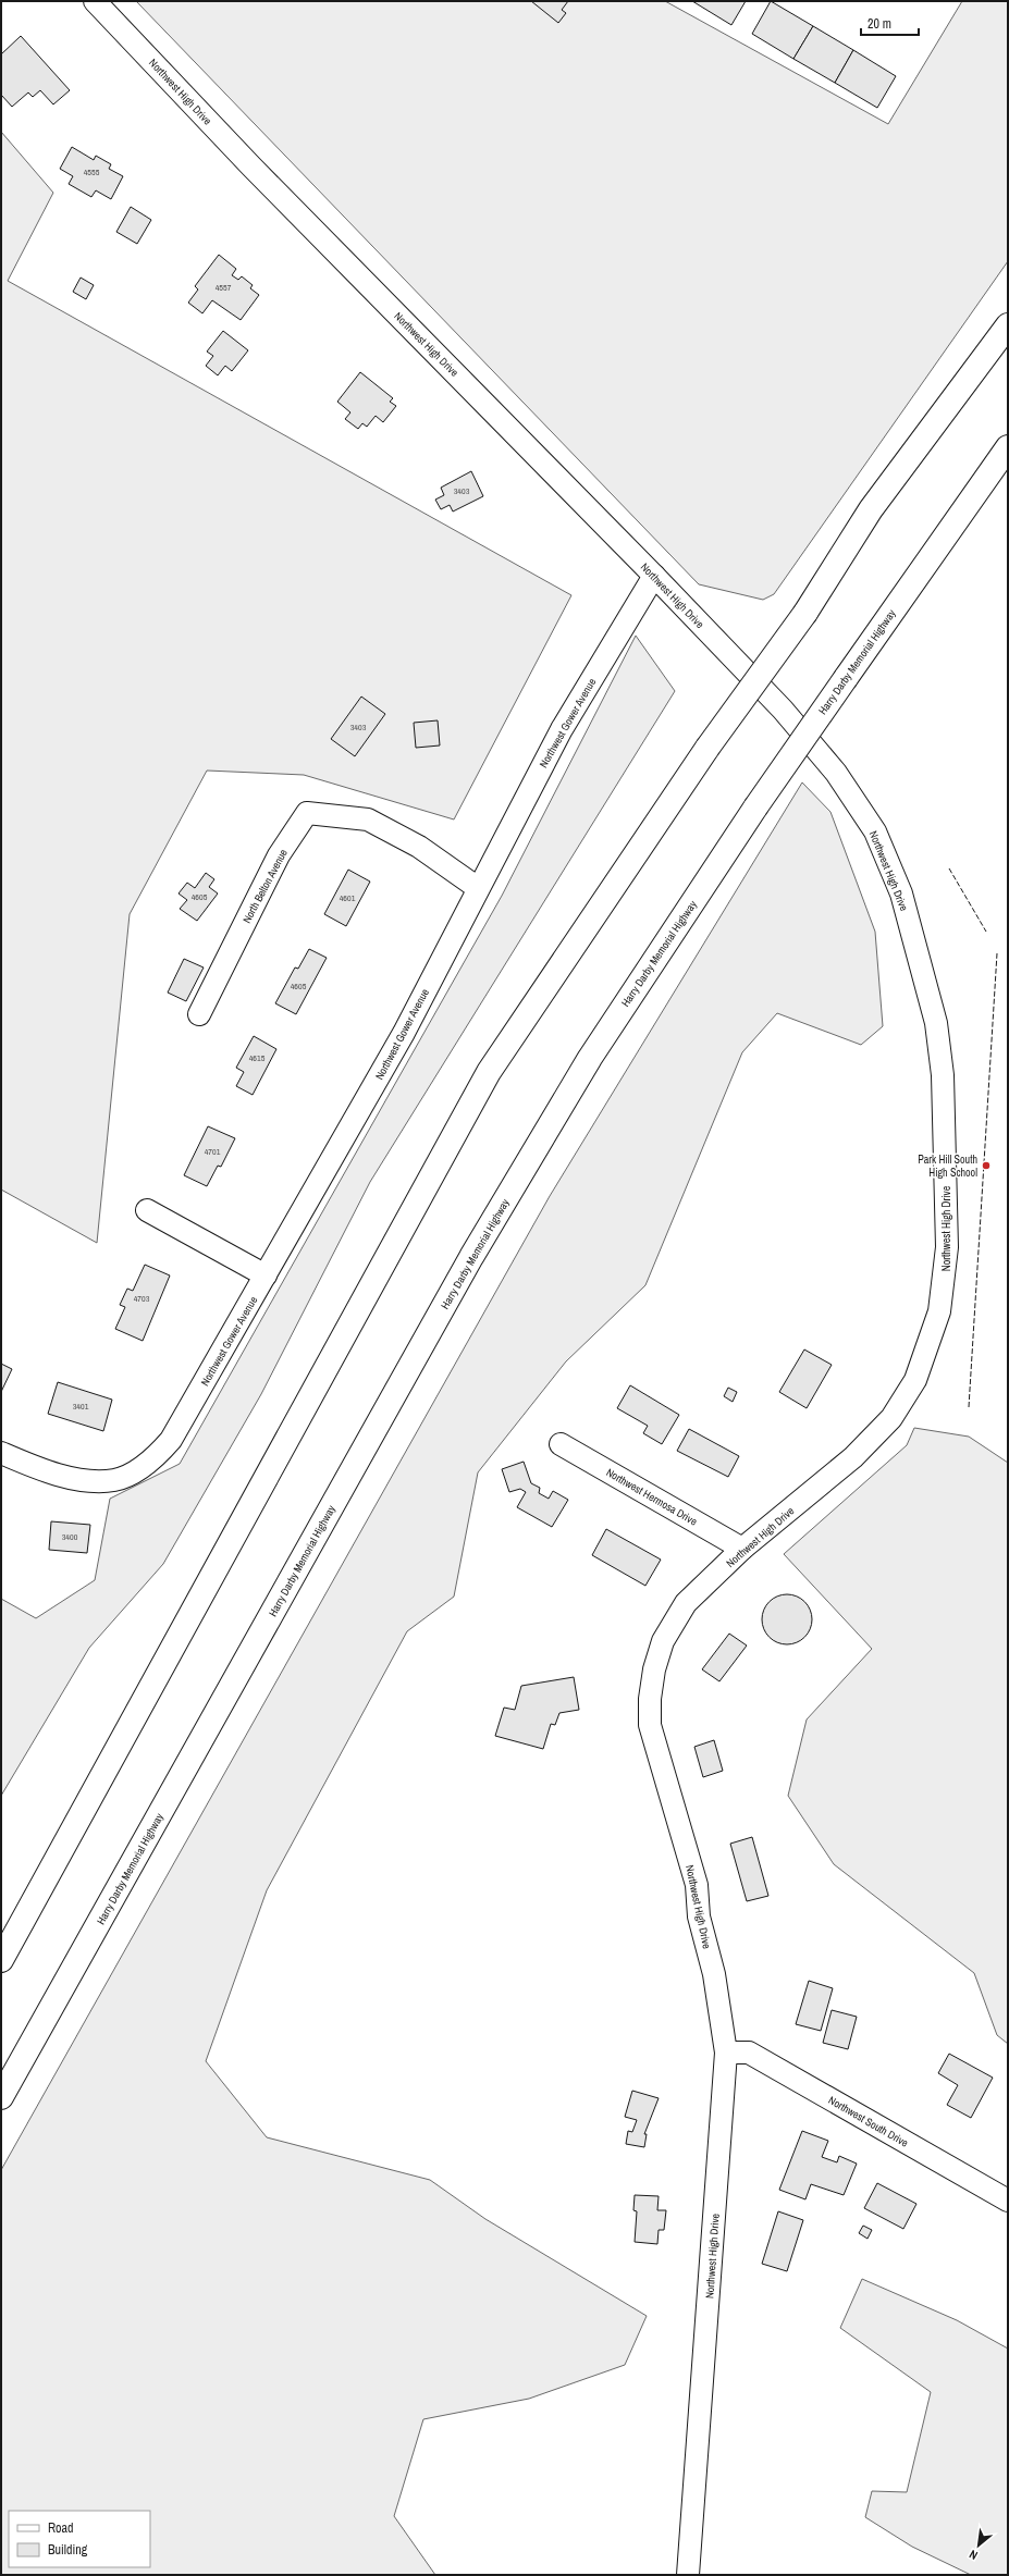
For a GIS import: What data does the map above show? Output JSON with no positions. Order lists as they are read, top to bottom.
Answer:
{
  "streets": {
    "highway": ["Harry Darby Memorial Highway"],
    "street": [
      "Northwest High Drive",
      "Northwest Gower Avenue",
      "North Belton Avenue",
      "Northwest Hermosa Drive",
      "Northwest South Drive"
    ]
  },
  "crossings": [
    ["Northwest High Drive", "Northwest Gower Avenue"],
    ["Northwest High Drive", "Northwest Hermosa Drive"],
    ["Northwest High Drive", "Northwest South Drive"],
    ["Northwest Gower Avenue", "North Belton Avenue"]
  ],
  "places": ["Park Hill South High School"],
  "house_numbers": [
    "4555",
    "4557",
    "3403",
    "3403",
    "4605",
    "4601",
    "4605",
    "4615",
    "4701",
    "4703",
    "3401",
    "3400"
  ],
  "legend": ["Road", "Building"],
  "scale_bar": "20 m",
  "north": "bottom left"
}
